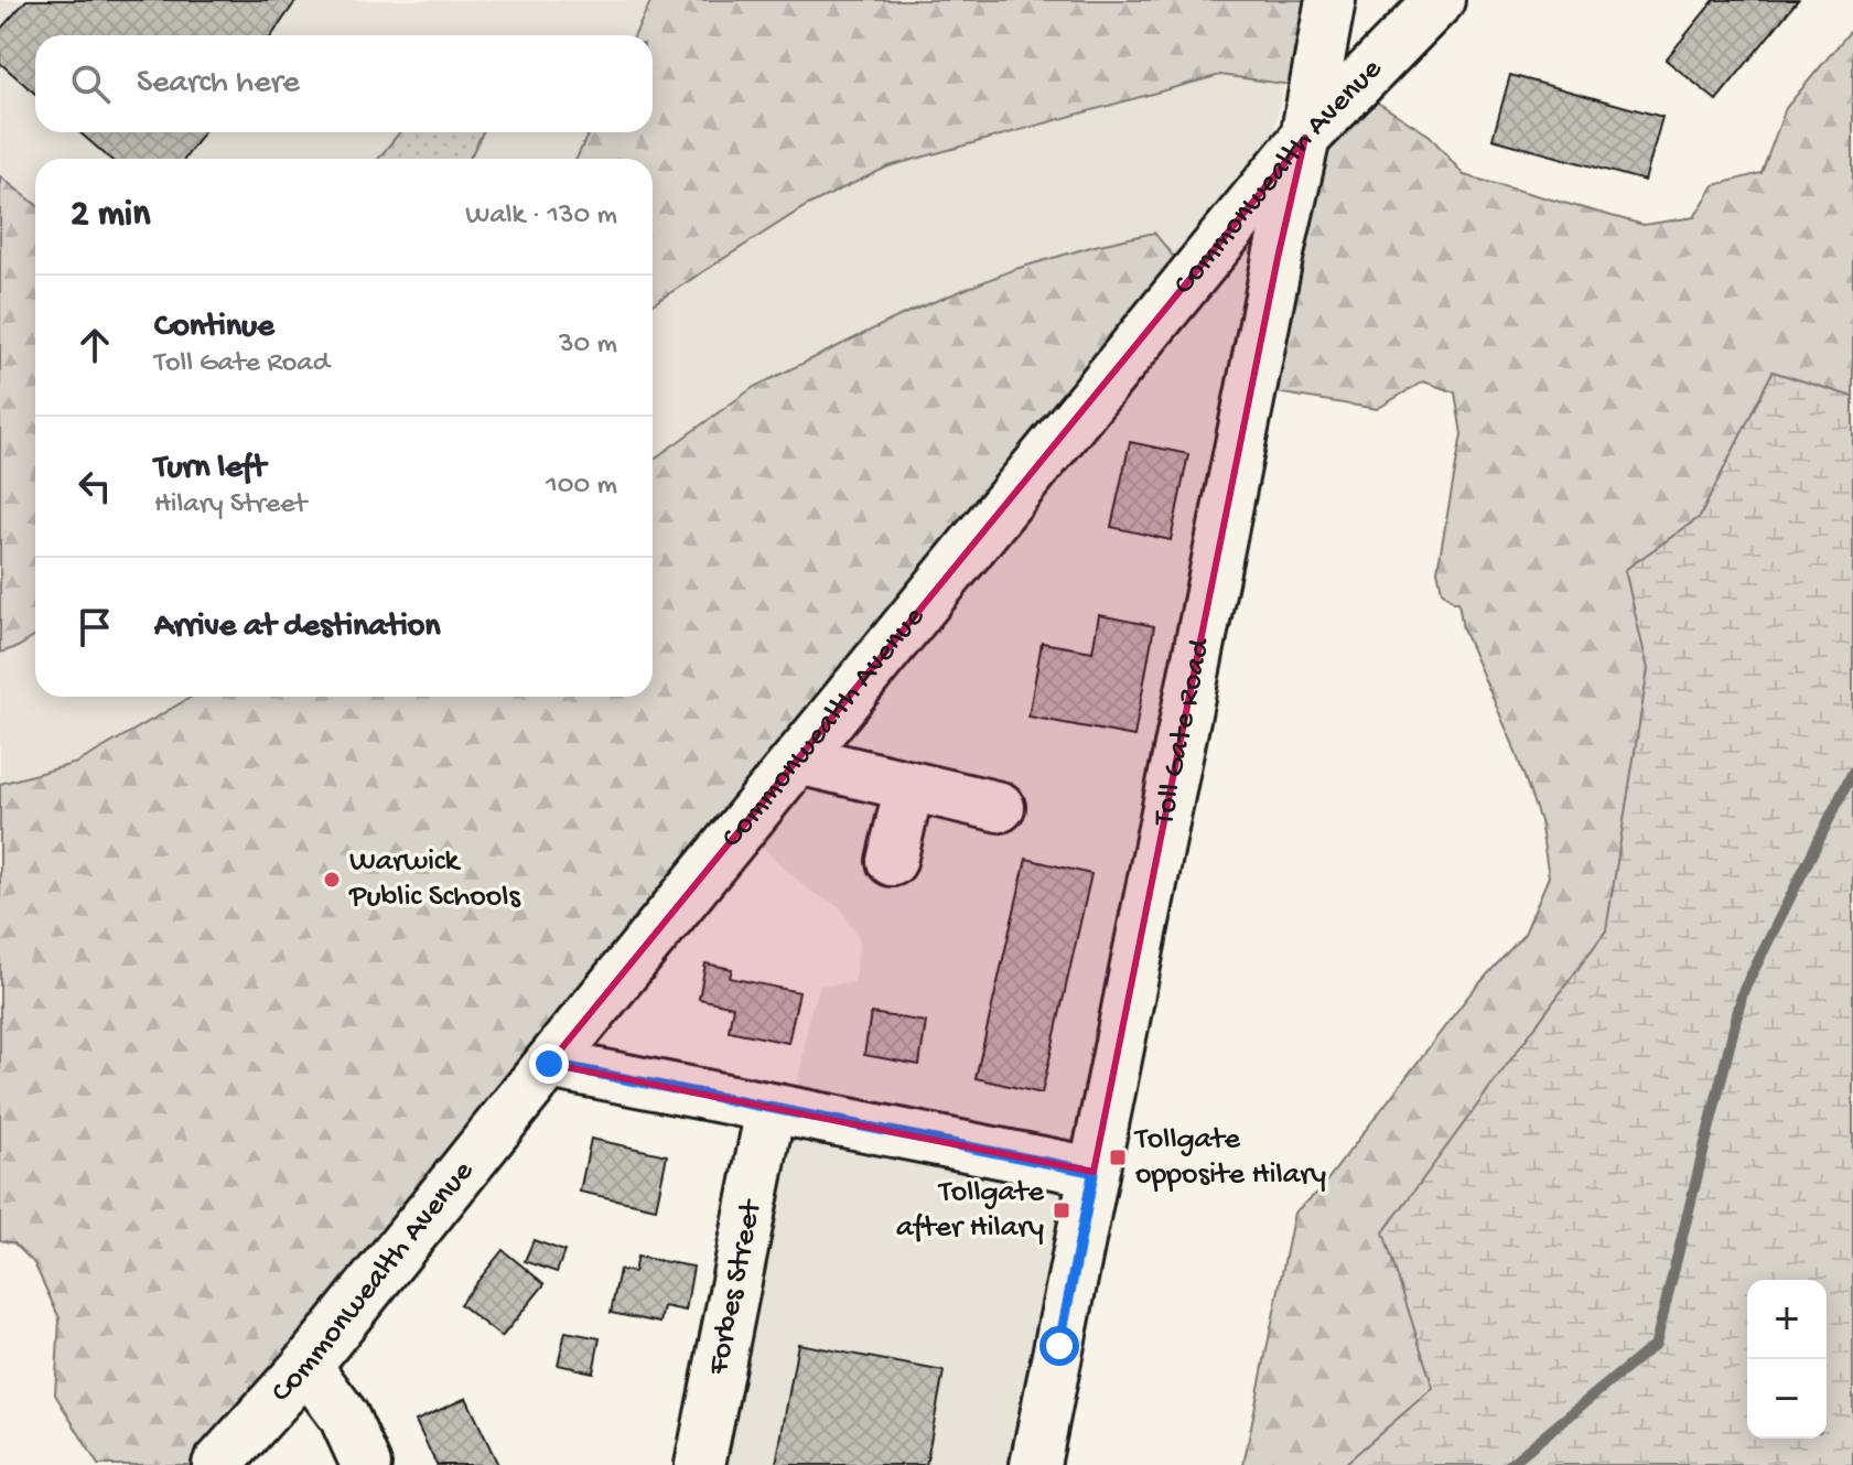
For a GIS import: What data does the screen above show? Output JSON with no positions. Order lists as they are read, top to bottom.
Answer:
{
  "streets": {
    "street": ["Commonwealth Avenue", "Toll Gate Road", "Forbes Street"]
  },
  "crossings": [
    ["Commonwealth Avenue", "Toll Gate Road"]
  ],
  "places": {
    "other": ["Warwick Public Schools"],
    "transit": ["Tollgate opposite Hilary", "Tollgate after Hilary"]
  },
  "page": {
    "search": "Search here",
    "heading": ["2 min", "Walk · 130 m"],
    "list": [
      ["Continue", "Toll Gate Road", "30 m"],
      ["Turn left", "Hilary Street", "100 m"],
      "Arrive at destination"
    ],
    "map_buttons": ["+", "−"]
  }
}
